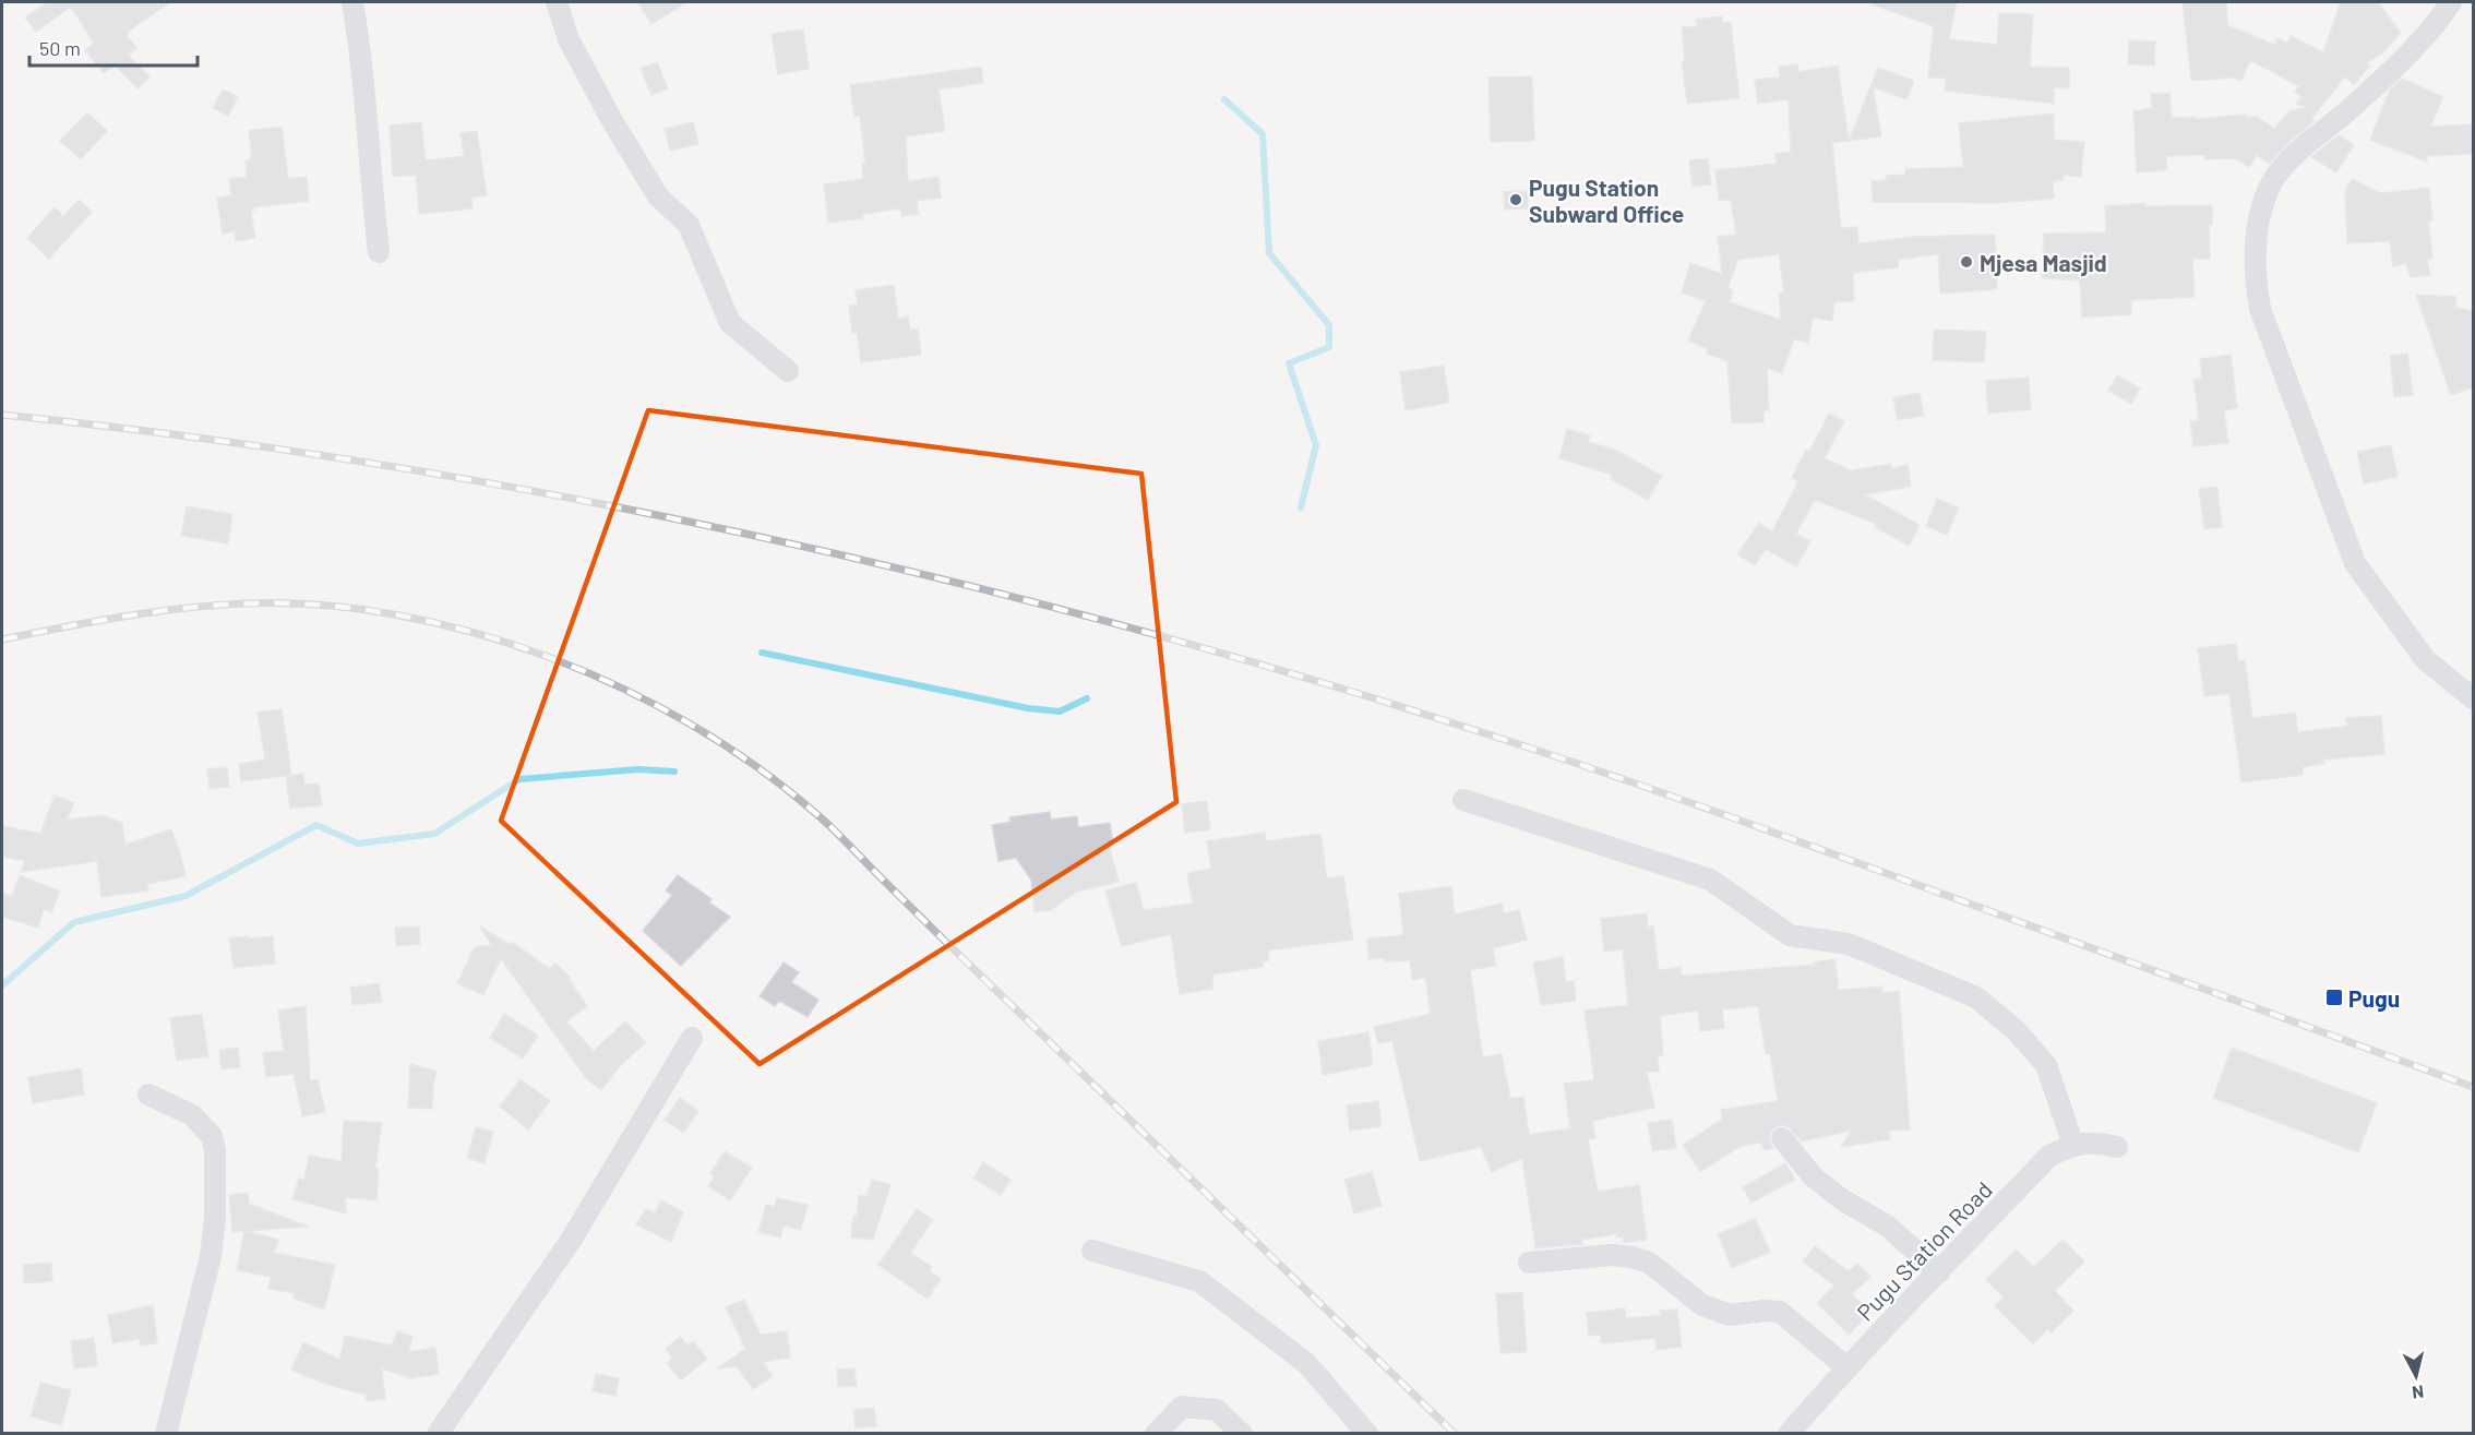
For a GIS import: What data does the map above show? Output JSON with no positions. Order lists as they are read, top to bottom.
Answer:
{
  "streets": {
    "street": ["Pugu Station Road"]
  },
  "places": {
    "other": ["Pugu Station Subward Office", "Mjesa Masjid"],
    "transit": ["Pugu"]
  },
  "scale_bar": "50 m",
  "north": "bottom"
}
